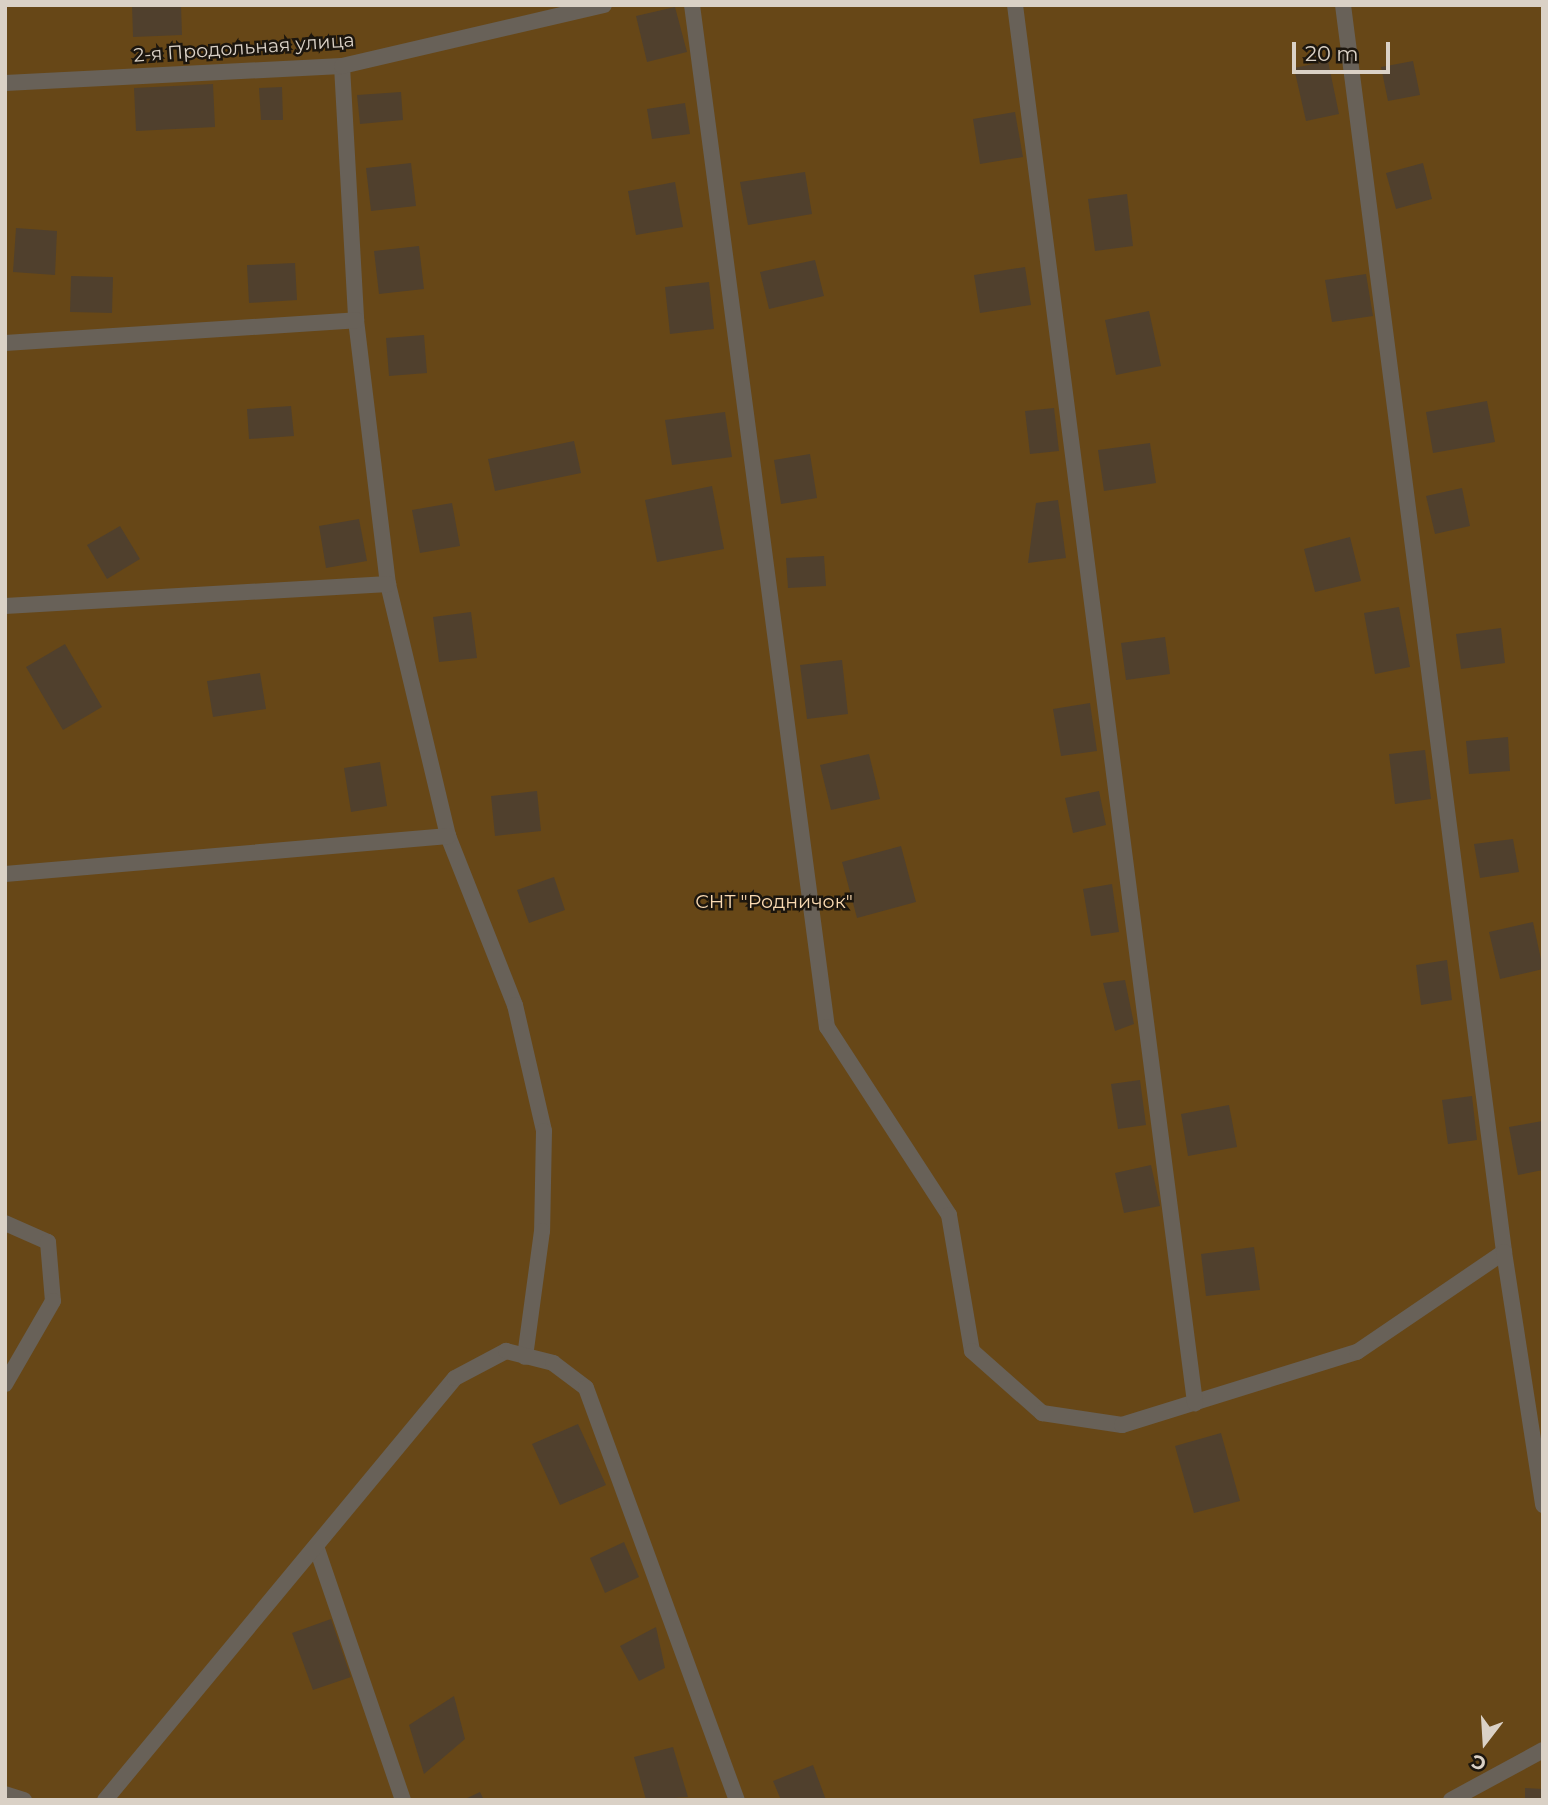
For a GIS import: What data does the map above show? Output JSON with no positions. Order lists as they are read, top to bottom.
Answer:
{
  "streets": {
    "lane": ["2-я Продольная улица"]
  },
  "parks": ["СНТ \"Родничок\""],
  "scale_bar": "20 m",
  "north": "bottom"
}
